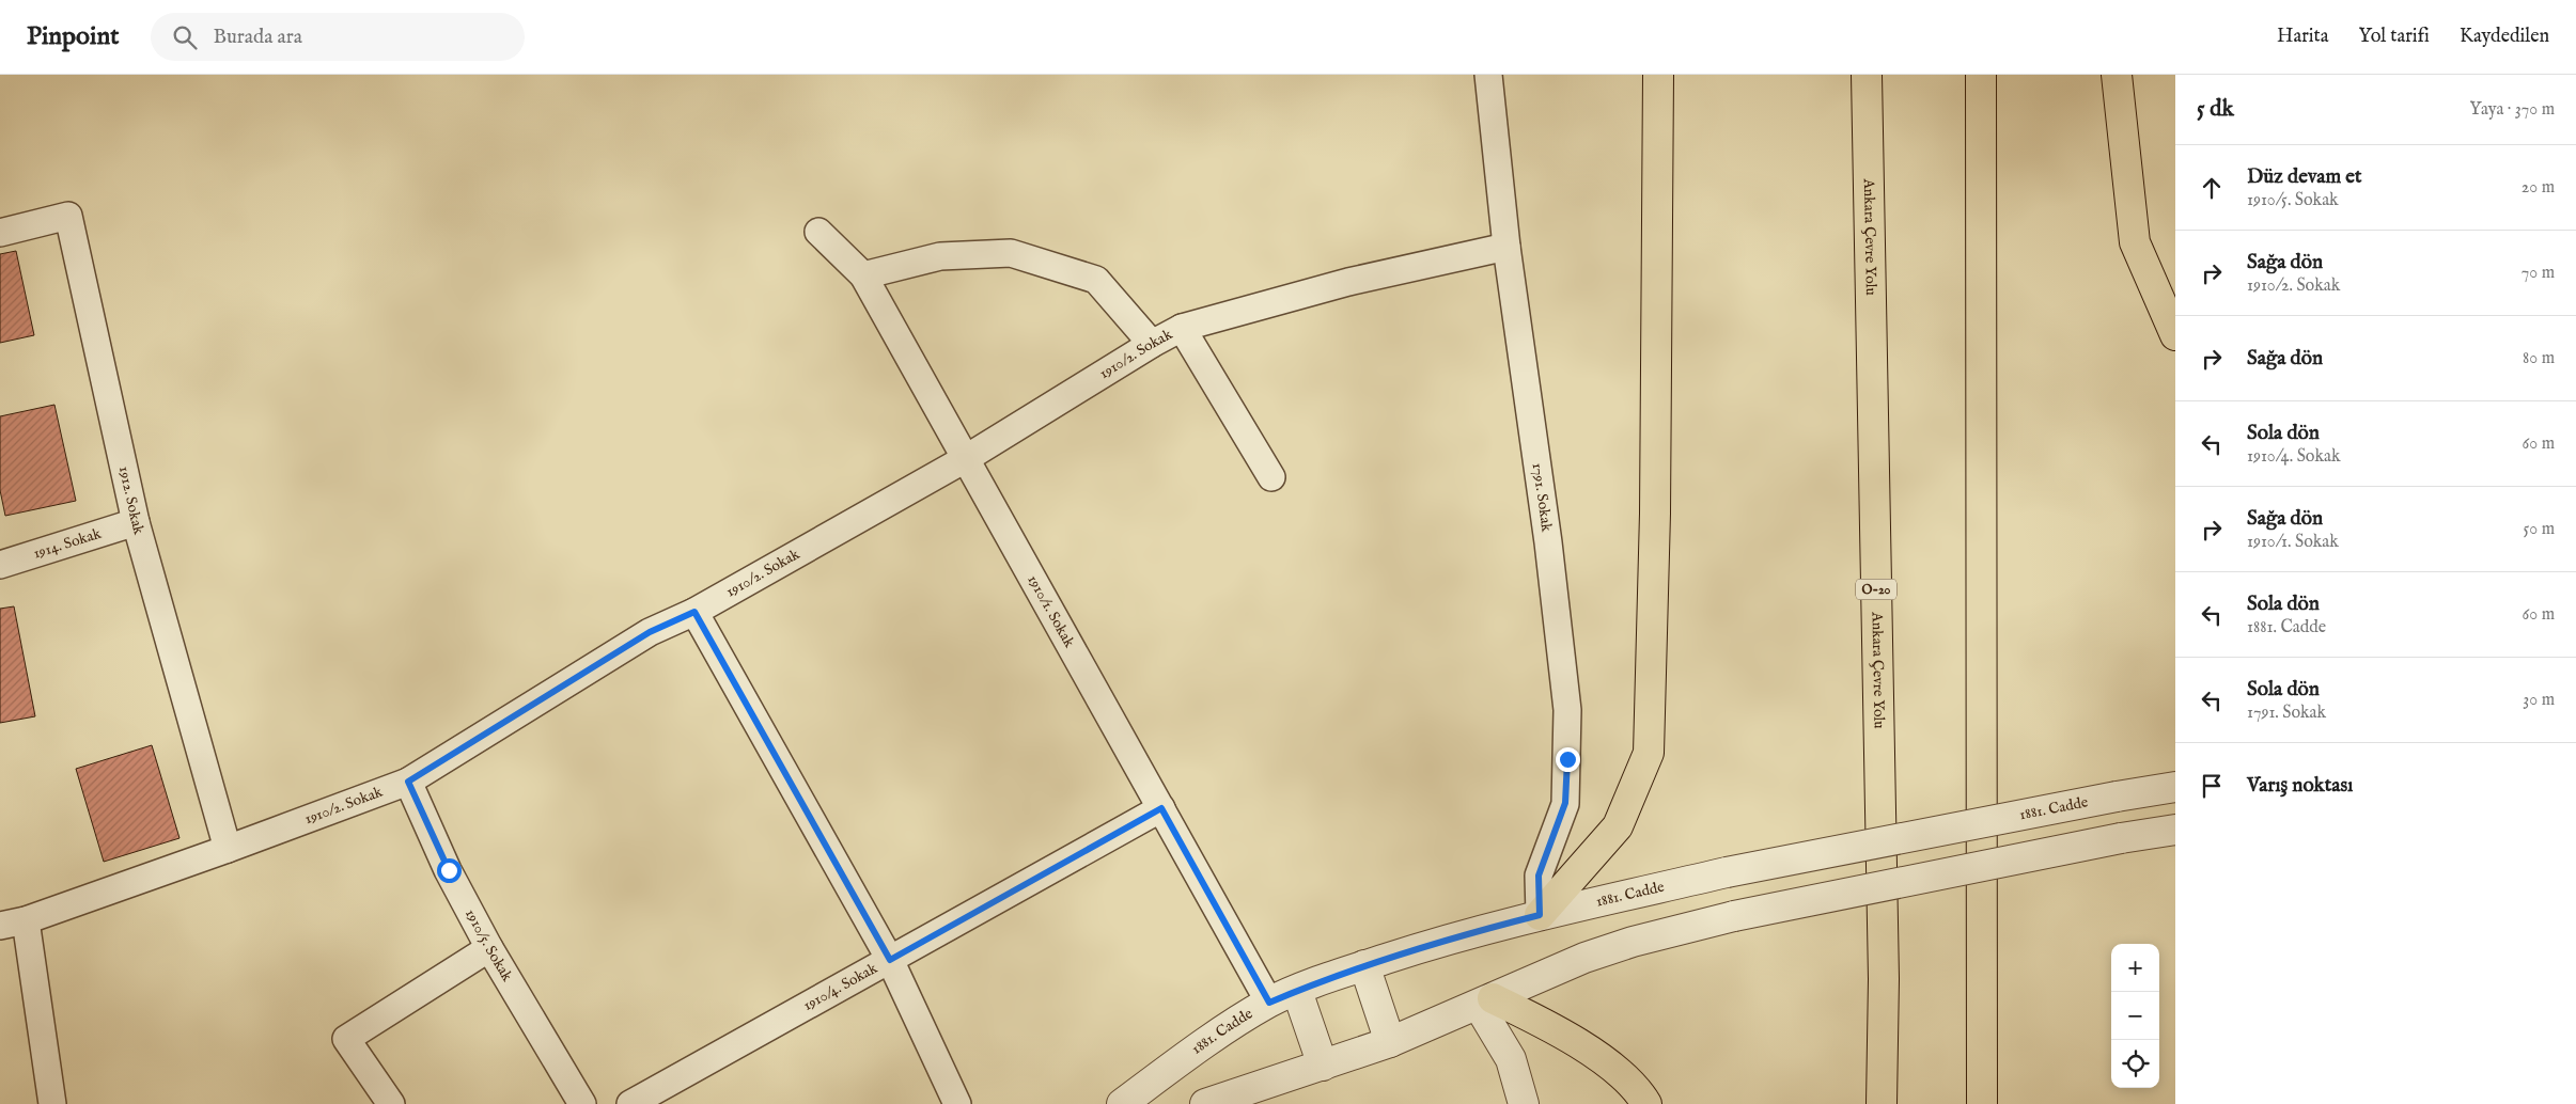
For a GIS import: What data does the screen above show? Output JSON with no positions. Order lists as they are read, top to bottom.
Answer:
{
  "streets": {
    "highway": ["Ankara Çevre Yolu", "O-20"],
    "street": [
      "1910/2. Sokak",
      "1791. Sokak",
      "1912. Sokak",
      "1914. Sokak",
      "1910/1. Sokak",
      "1881. Cadde",
      "1910/5. Sokak",
      "1910/4. Sokak"
    ]
  },
  "crossings": [
    ["1910/2. Sokak", "1791. Sokak"],
    ["1910/2. Sokak", "1912. Sokak"],
    ["1910/2. Sokak", "1910/1. Sokak"],
    ["1910/2. Sokak", "1910/5. Sokak"],
    ["1791. Sokak", "1881. Cadde"],
    ["1912. Sokak", "1914. Sokak"],
    ["1910/1. Sokak", "1881. Cadde"],
    ["1910/1. Sokak", "1910/4. Sokak"]
  ],
  "page": {
    "header": "Pinpoint",
    "search": "Burada ara",
    "nav": ["Harita", "Yol tarifi", "Kaydedilen"],
    "heading": ["5 dk", "Yaya · 370 m"],
    "list": [
      ["Düz devam et", "1910/5. Sokak", "20 m"],
      ["Sağa dön", "1910/2. Sokak", "70 m"],
      ["Sağa dön", "80 m"],
      ["Sola dön", "1910/4. Sokak", "60 m"],
      ["Sağa dön", "1910/1. Sokak", "50 m"],
      ["Sola dön", "1881. Cadde", "60 m"],
      ["Sola dön", "1791. Sokak", "30 m"],
      "Varış noktası"
    ],
    "map_buttons": ["+", "−"]
  }
}
